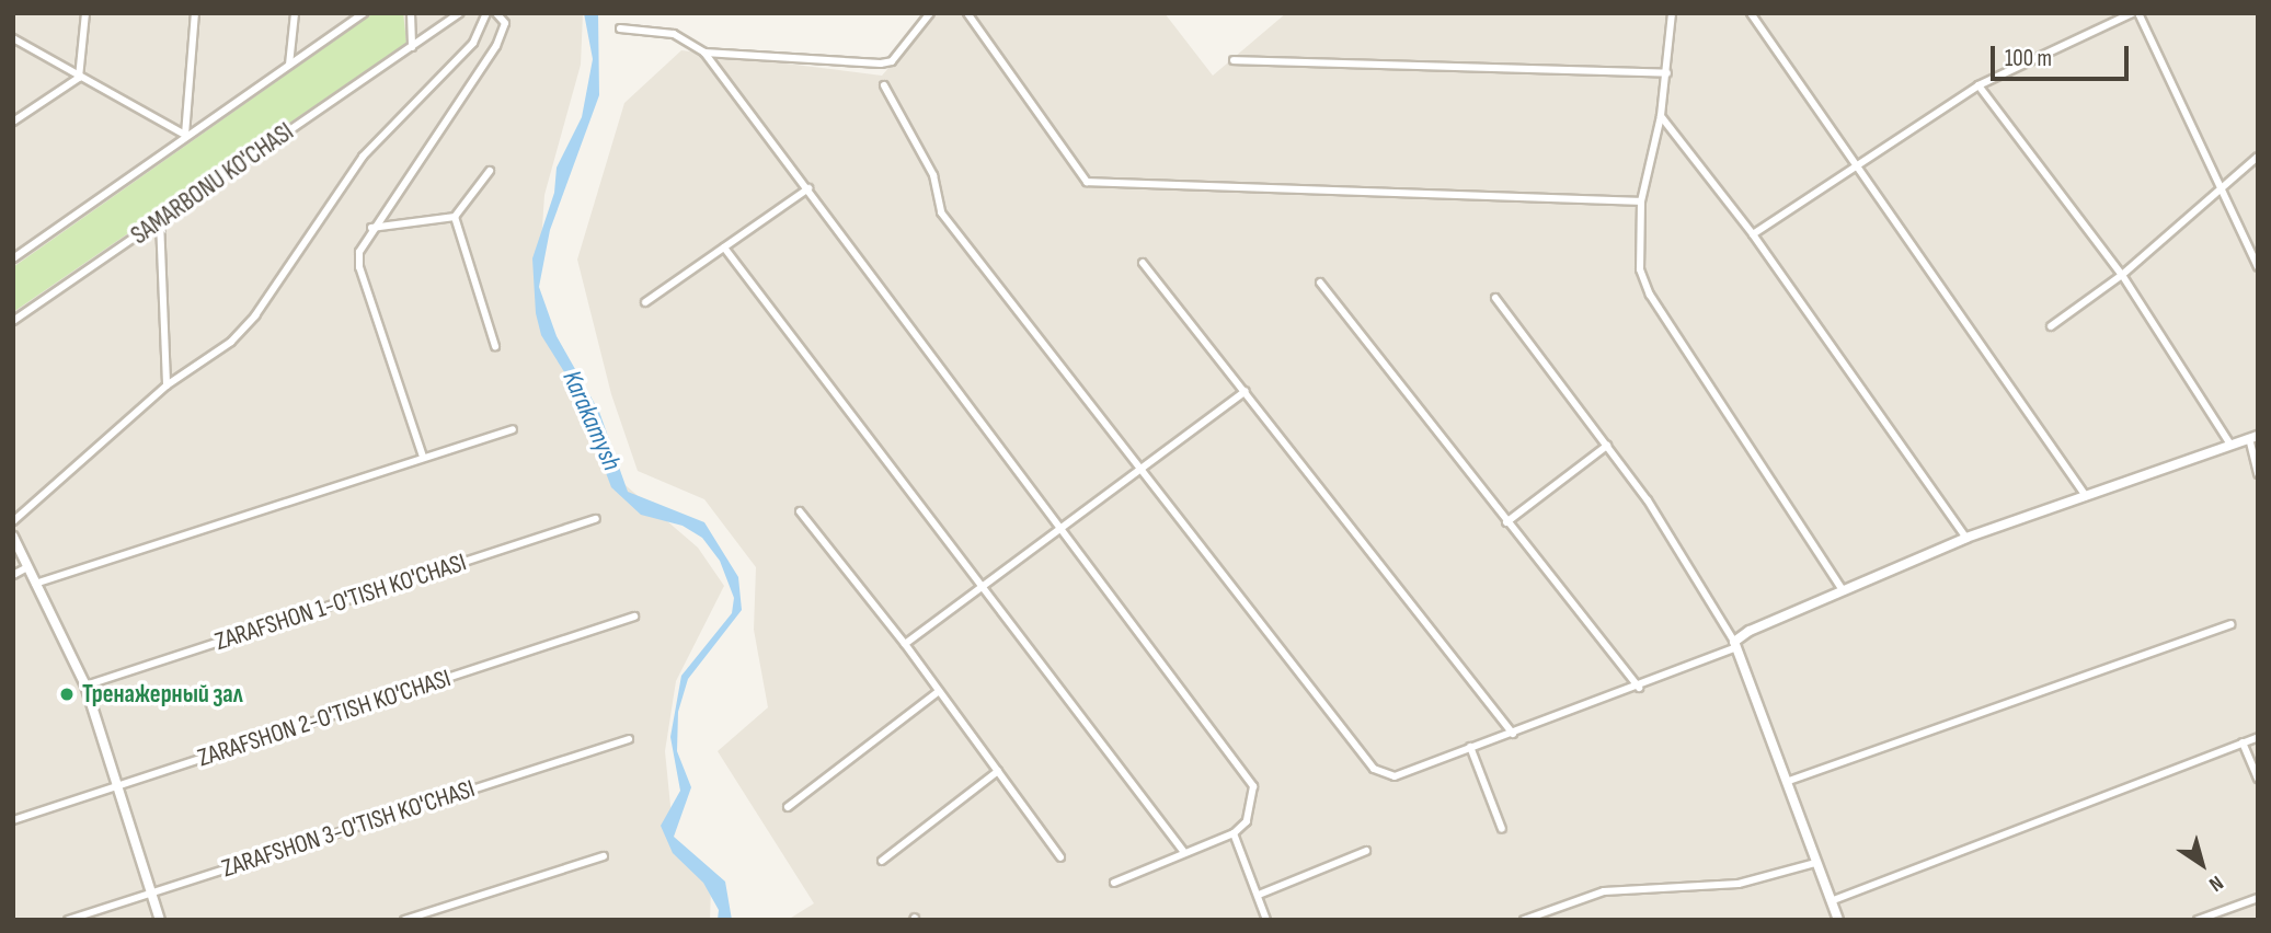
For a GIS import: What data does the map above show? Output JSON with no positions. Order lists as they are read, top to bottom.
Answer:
{
  "streets": {
    "street": [
      "SAMARBONU KO'CHASI",
      "ZARAFSHON 1-O'TISH KO'CHASI",
      "ZARAFSHON 2-O'TISH KO'CHASI",
      "ZARAFSHON 3-O'TISH KO'CHASI"
    ]
  },
  "water": ["Karakamysh"],
  "places": ["Тренажерный зал"],
  "scale_bar": "100 m",
  "north": "bottom right"
}
